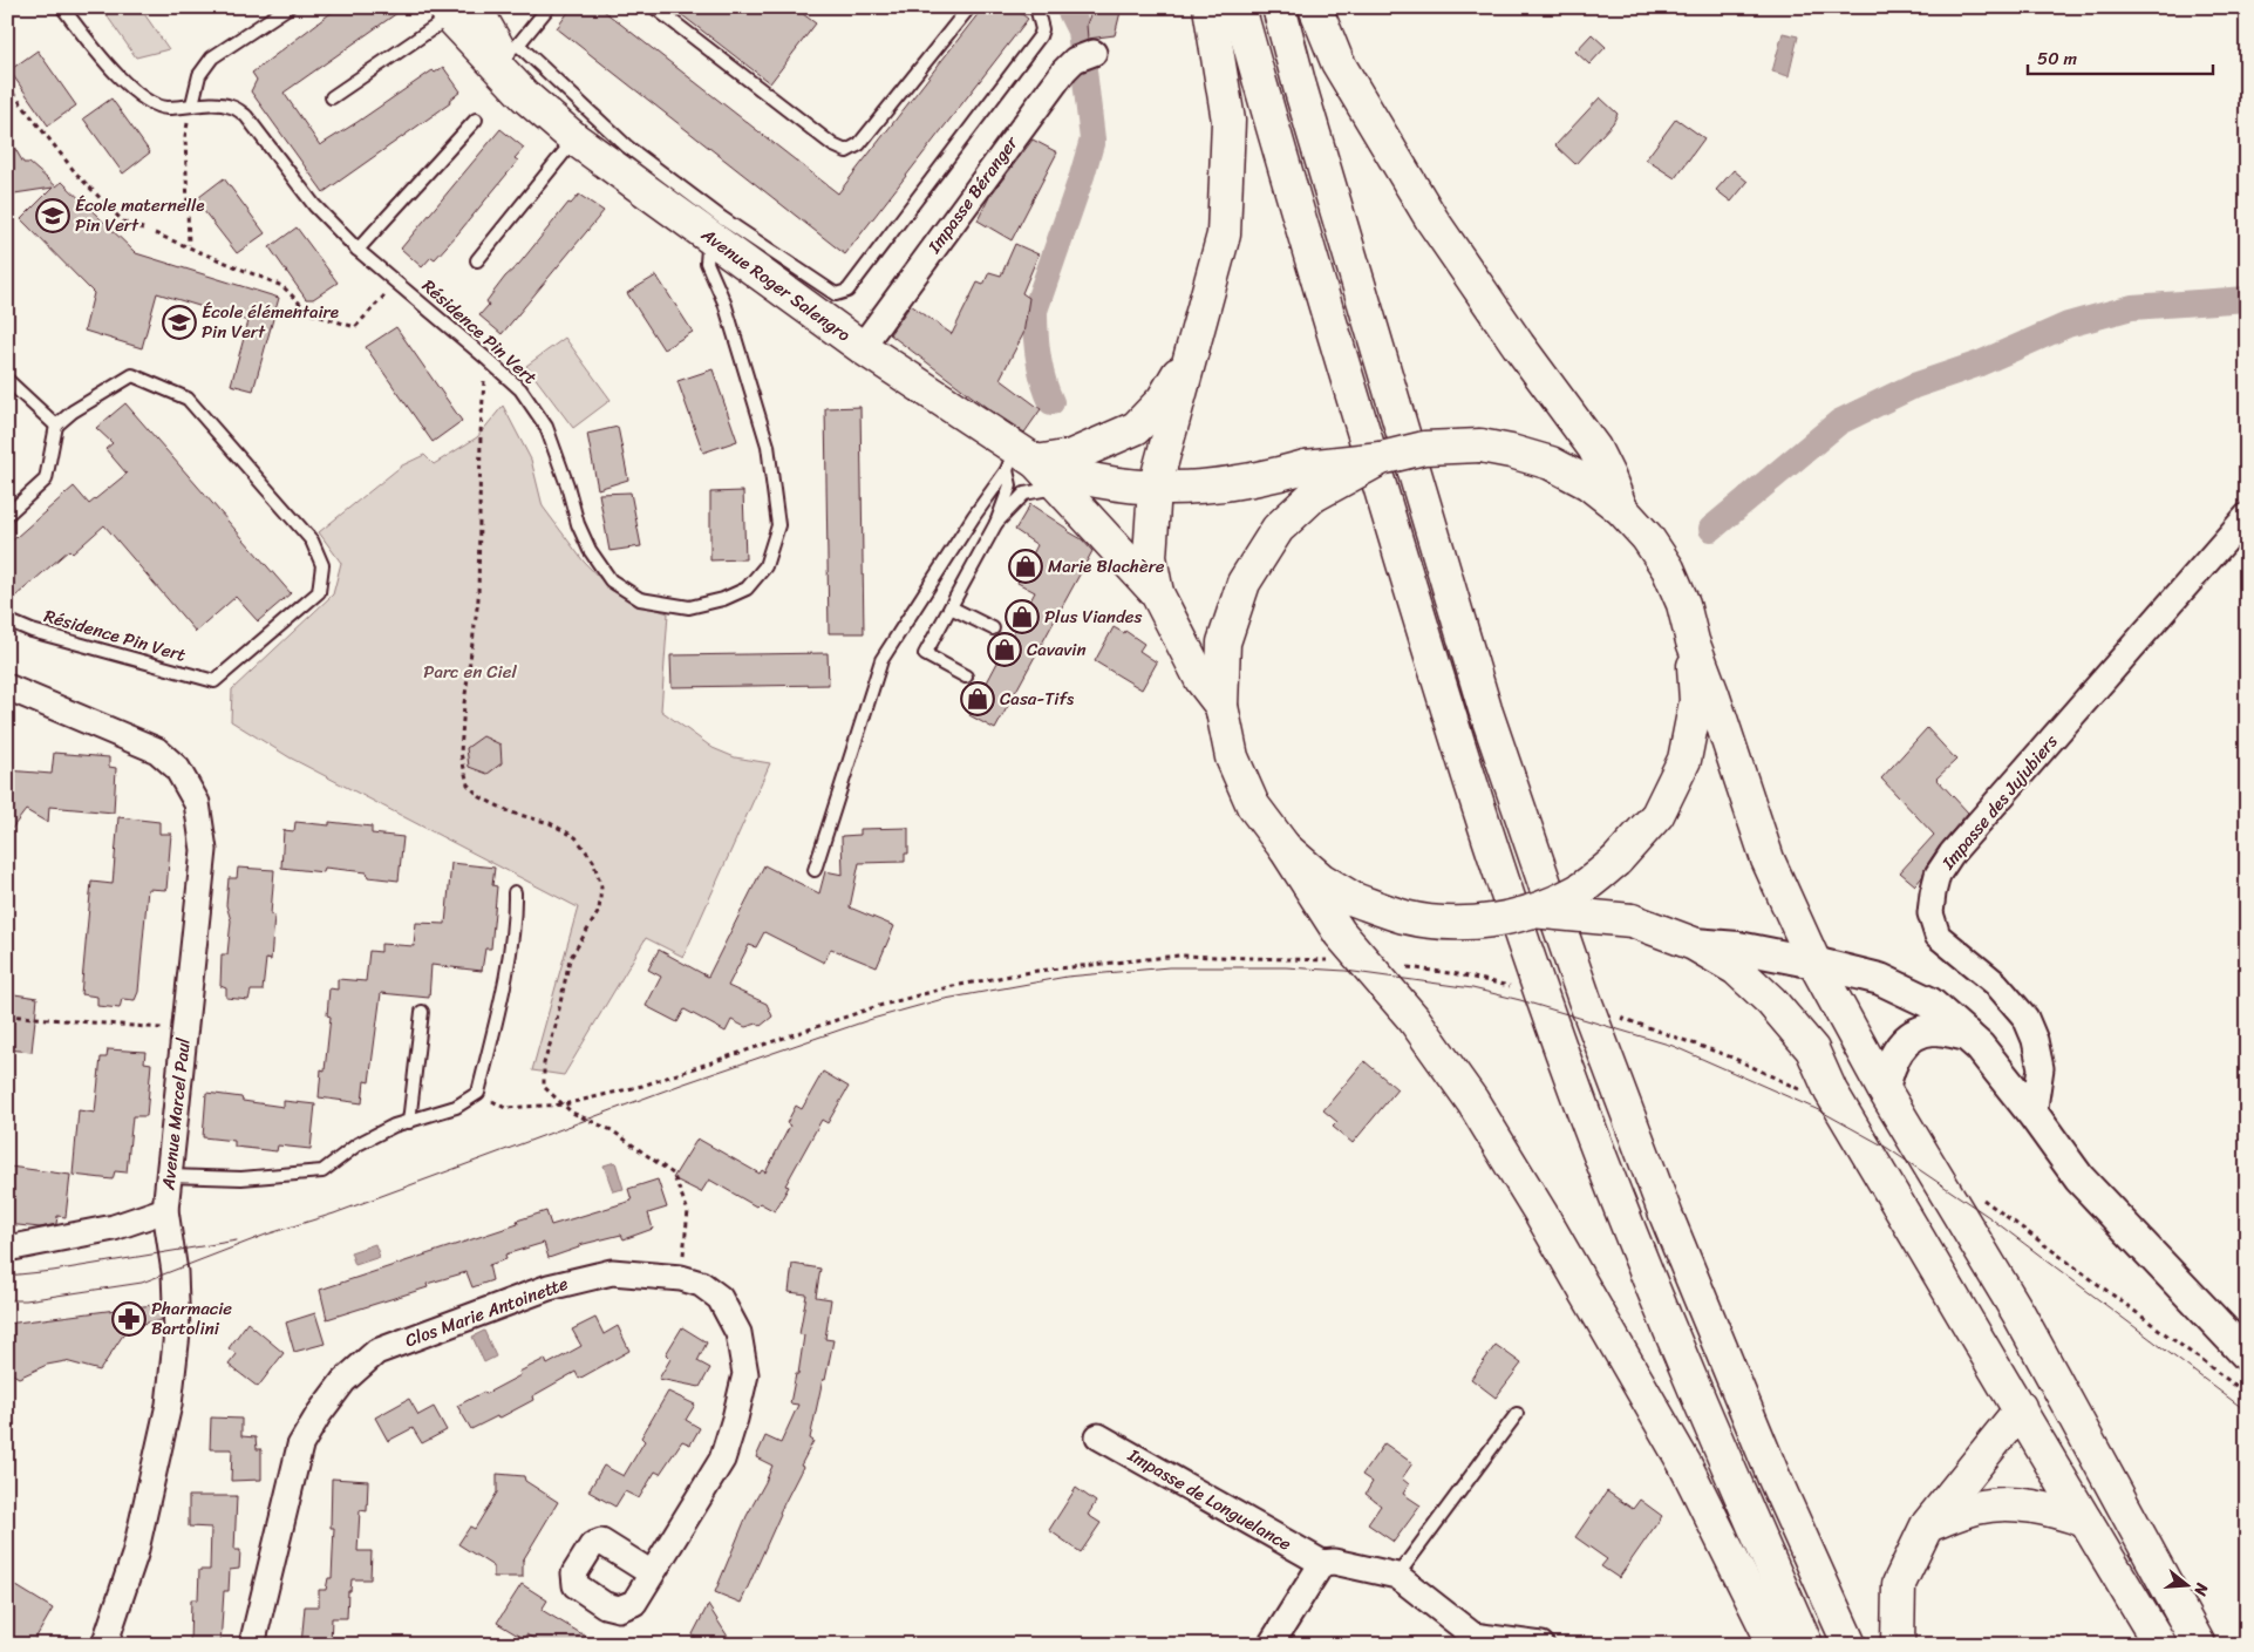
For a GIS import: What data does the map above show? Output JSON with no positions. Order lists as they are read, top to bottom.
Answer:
{
  "streets": {
    "main road": ["Avenue Roger Salengro"],
    "street": [
      "Impasse Béranger",
      "Impasse des Jujubiers",
      "Avenue Marcel Paul",
      "Clos Marie Antoinette",
      "Impasse de Longuelance"
    ],
    "lane": ["Résidence Pin Vert"]
  },
  "crossings": [
    ["Impasse Béranger", "Avenue Roger Salengro"],
    ["Avenue Roger Salengro", "Résidence Pin Vert"]
  ],
  "parks": ["Parc en Ciel"],
  "places": {
    "school or university": ["École maternelle Pin Vert", "École élémentaire Pin Vert"],
    "shop": [
      "Marie Blachère",
      "Plus Viandes",
      "Cavavin",
      "Casa-Tifs"
    ],
    "pharmacy": ["Pharmacie Bartolini"]
  },
  "scale_bar": "50 m",
  "north": "right"
}
